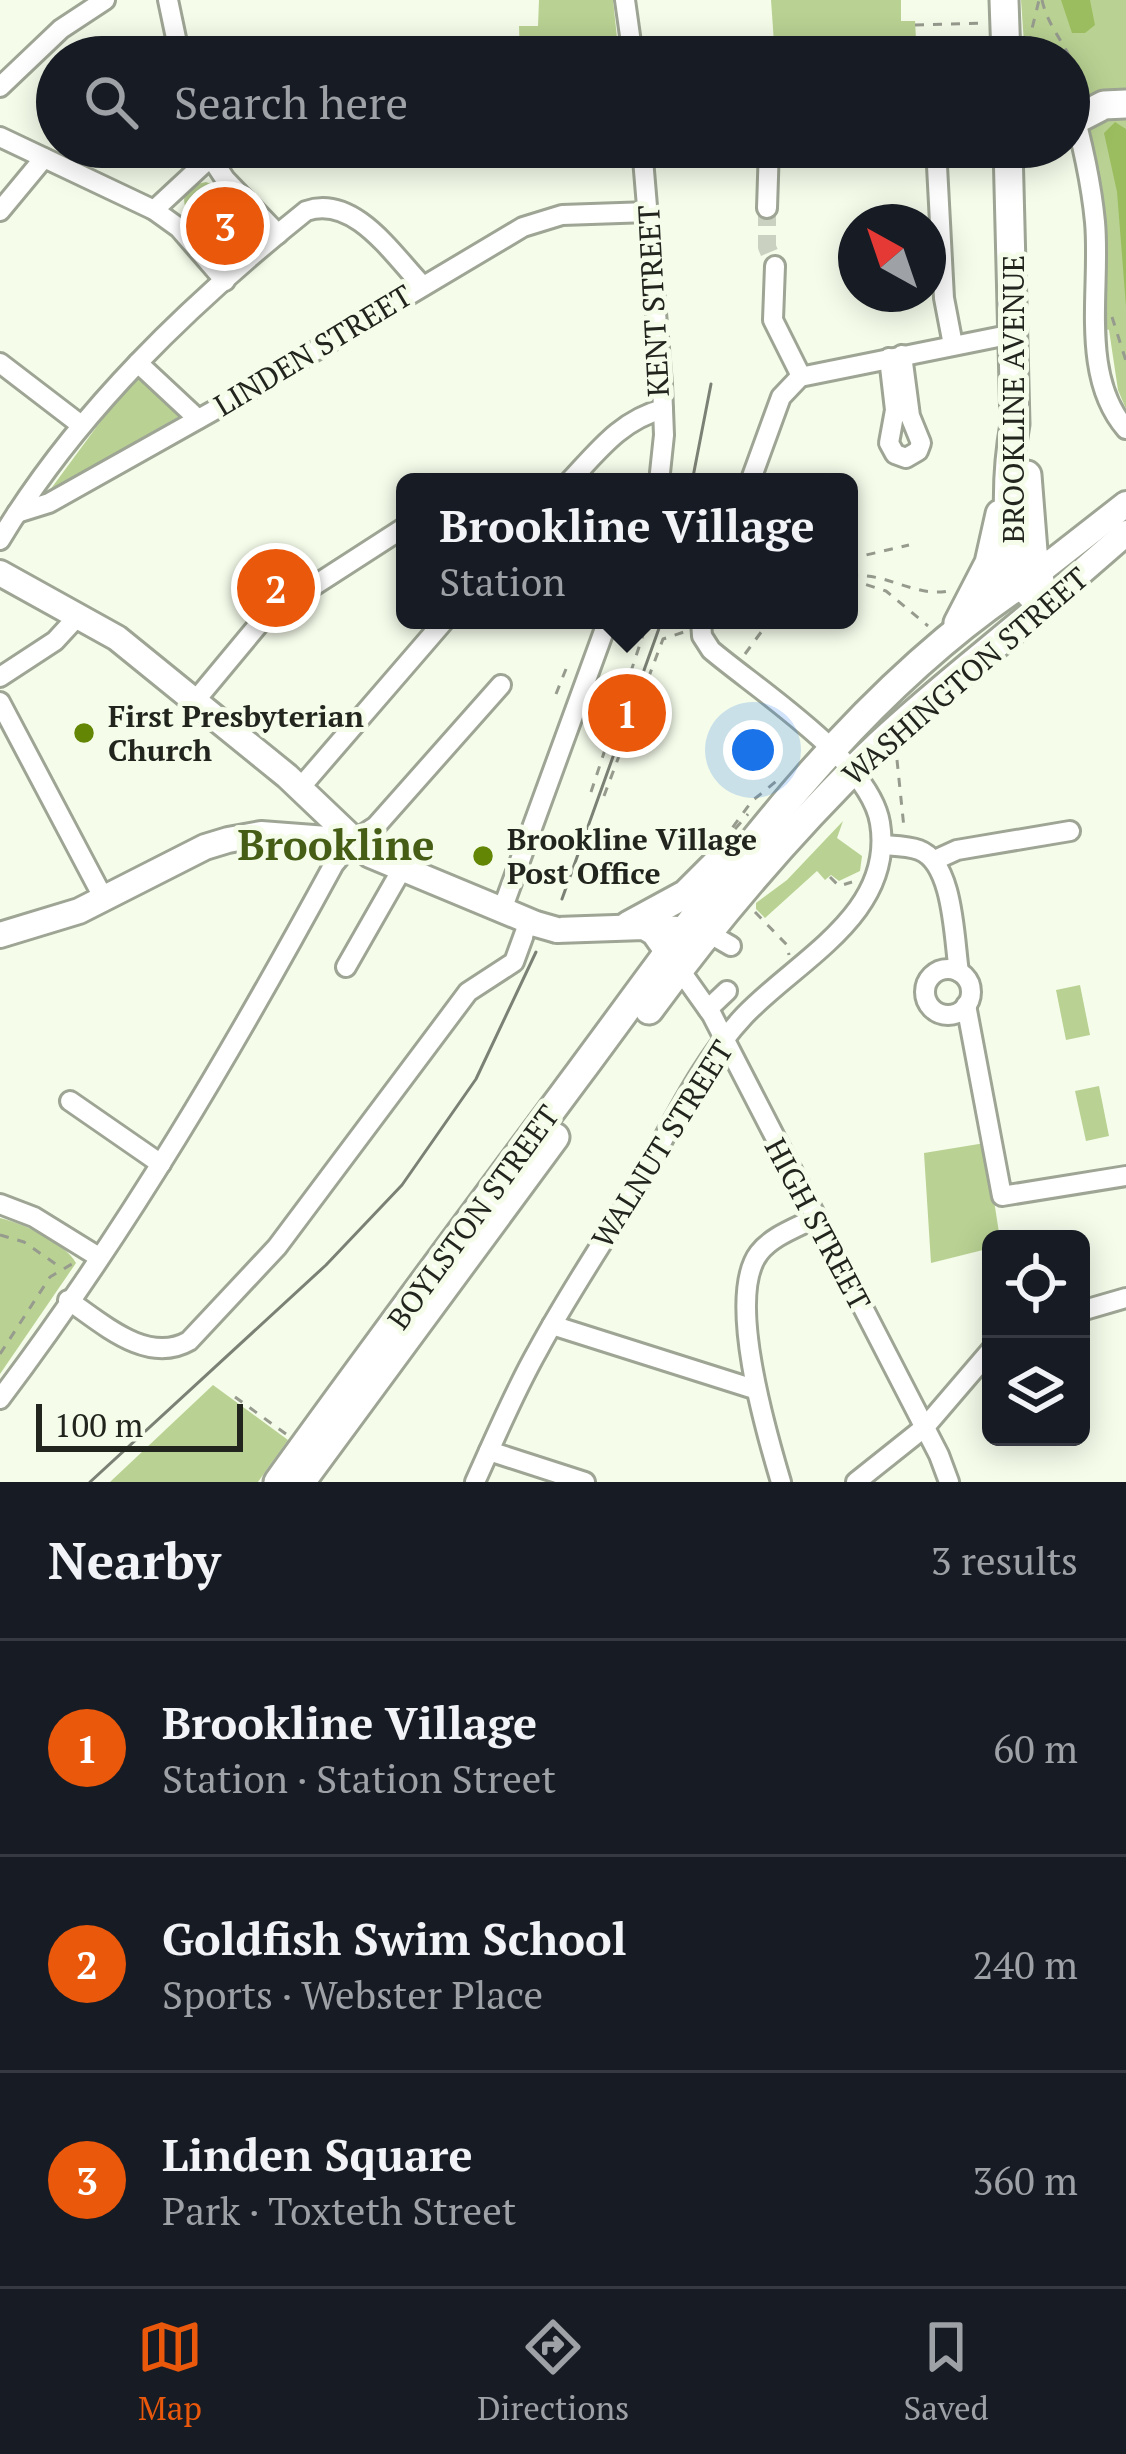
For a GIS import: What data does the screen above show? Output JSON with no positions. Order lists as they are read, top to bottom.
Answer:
{
  "streets": {
    "highway": ["BROOKLINE AVENUE", "WASHINGTON STREET", "BOYLSTON STREET"],
    "street": [
      "KENT STREET",
      "LINDEN STREET",
      "WALNUT STREET",
      "HIGH STREET"
    ]
  },
  "crossings": [
    ["KENT STREET", "LINDEN STREET"],
    ["BROOKLINE AVENUE", "WASHINGTON STREET"],
    ["WASHINGTON STREET", "BOYLSTON STREET"],
    ["WASHINGTON STREET", "HIGH STREET"],
    ["WALNUT STREET", "HIGH STREET"],
    ["BOYLSTON STREET", "HIGH STREET"]
  ],
  "districts": ["Brookline"],
  "places": ["First Presbyterian Church", "Brookline Village Post Office"],
  "scale_bar": "100 m",
  "north": "top left",
  "page": {
    "search": "Search here",
    "pins": ["3", "2", "1"],
    "popup": ["Brookline Village", "Station"],
    "scale": "100 m",
    "heading": ["Nearby", "3 results"],
    "list": [
      {
        "mark": "1",
        "name": "Brookline Village",
        "note": "Station · Station Street",
        "value": "60 m"
      },
      {
        "mark": "2",
        "name": "Goldfish Swim School",
        "note": "Sports · Webster Place",
        "value": "240 m"
      },
      {
        "mark": "3",
        "name": "Linden Square",
        "note": "Park · Toxteth Street",
        "value": "360 m"
      }
    ],
    "nav": ["Map", "Directions", "Saved"]
  }
}
